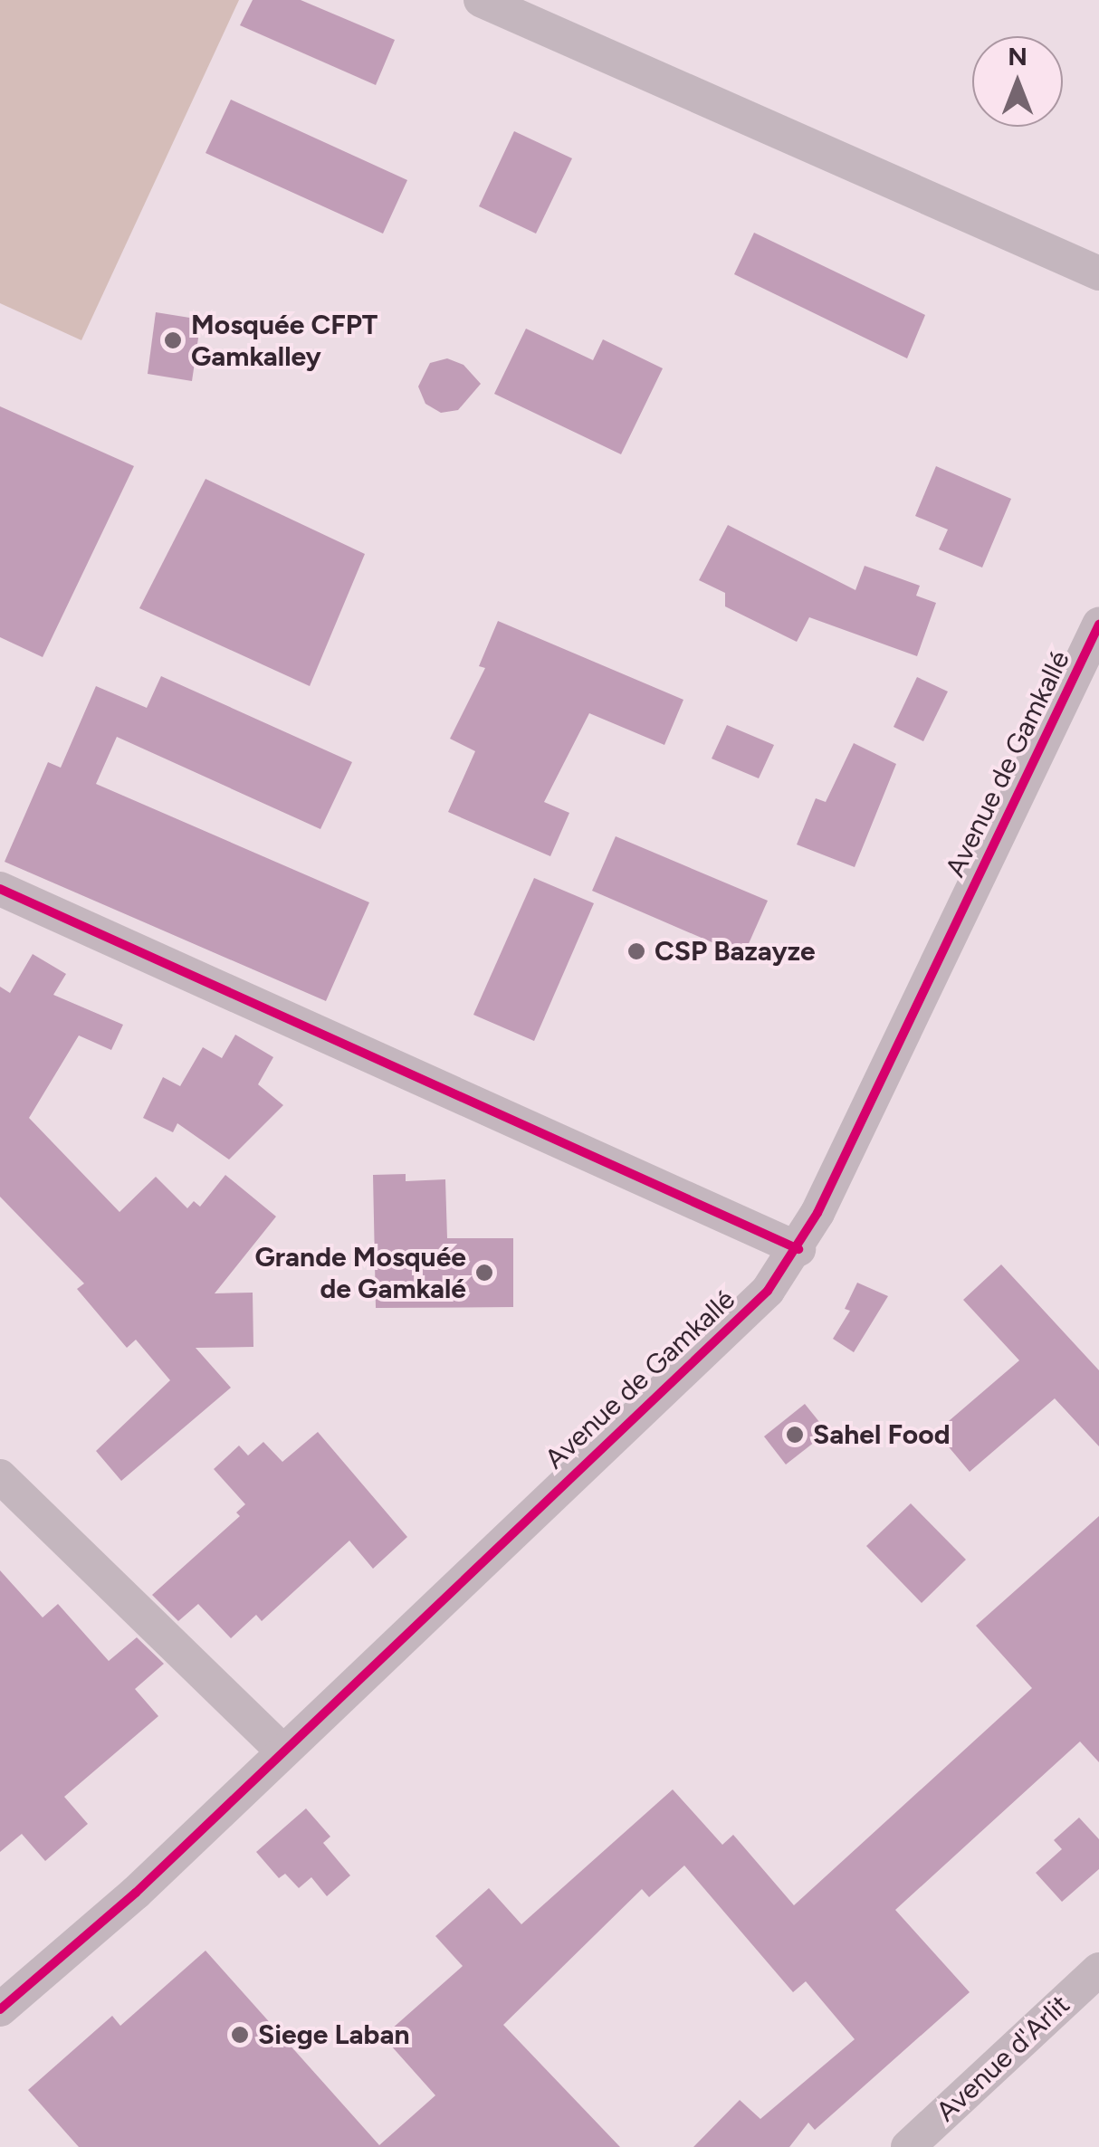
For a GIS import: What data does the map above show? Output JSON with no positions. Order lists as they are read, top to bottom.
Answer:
{
  "streets": {
    "street": ["Avenue de Gamkallé", "Avenue d'Arlit"]
  },
  "places": [
    "Mosquée CFPT Gamkalley",
    "CSP Bazayze",
    "Grande Mosquée de Gamkalé",
    "Sahel Food",
    "Siege Laban"
  ],
  "north": "top"
}
